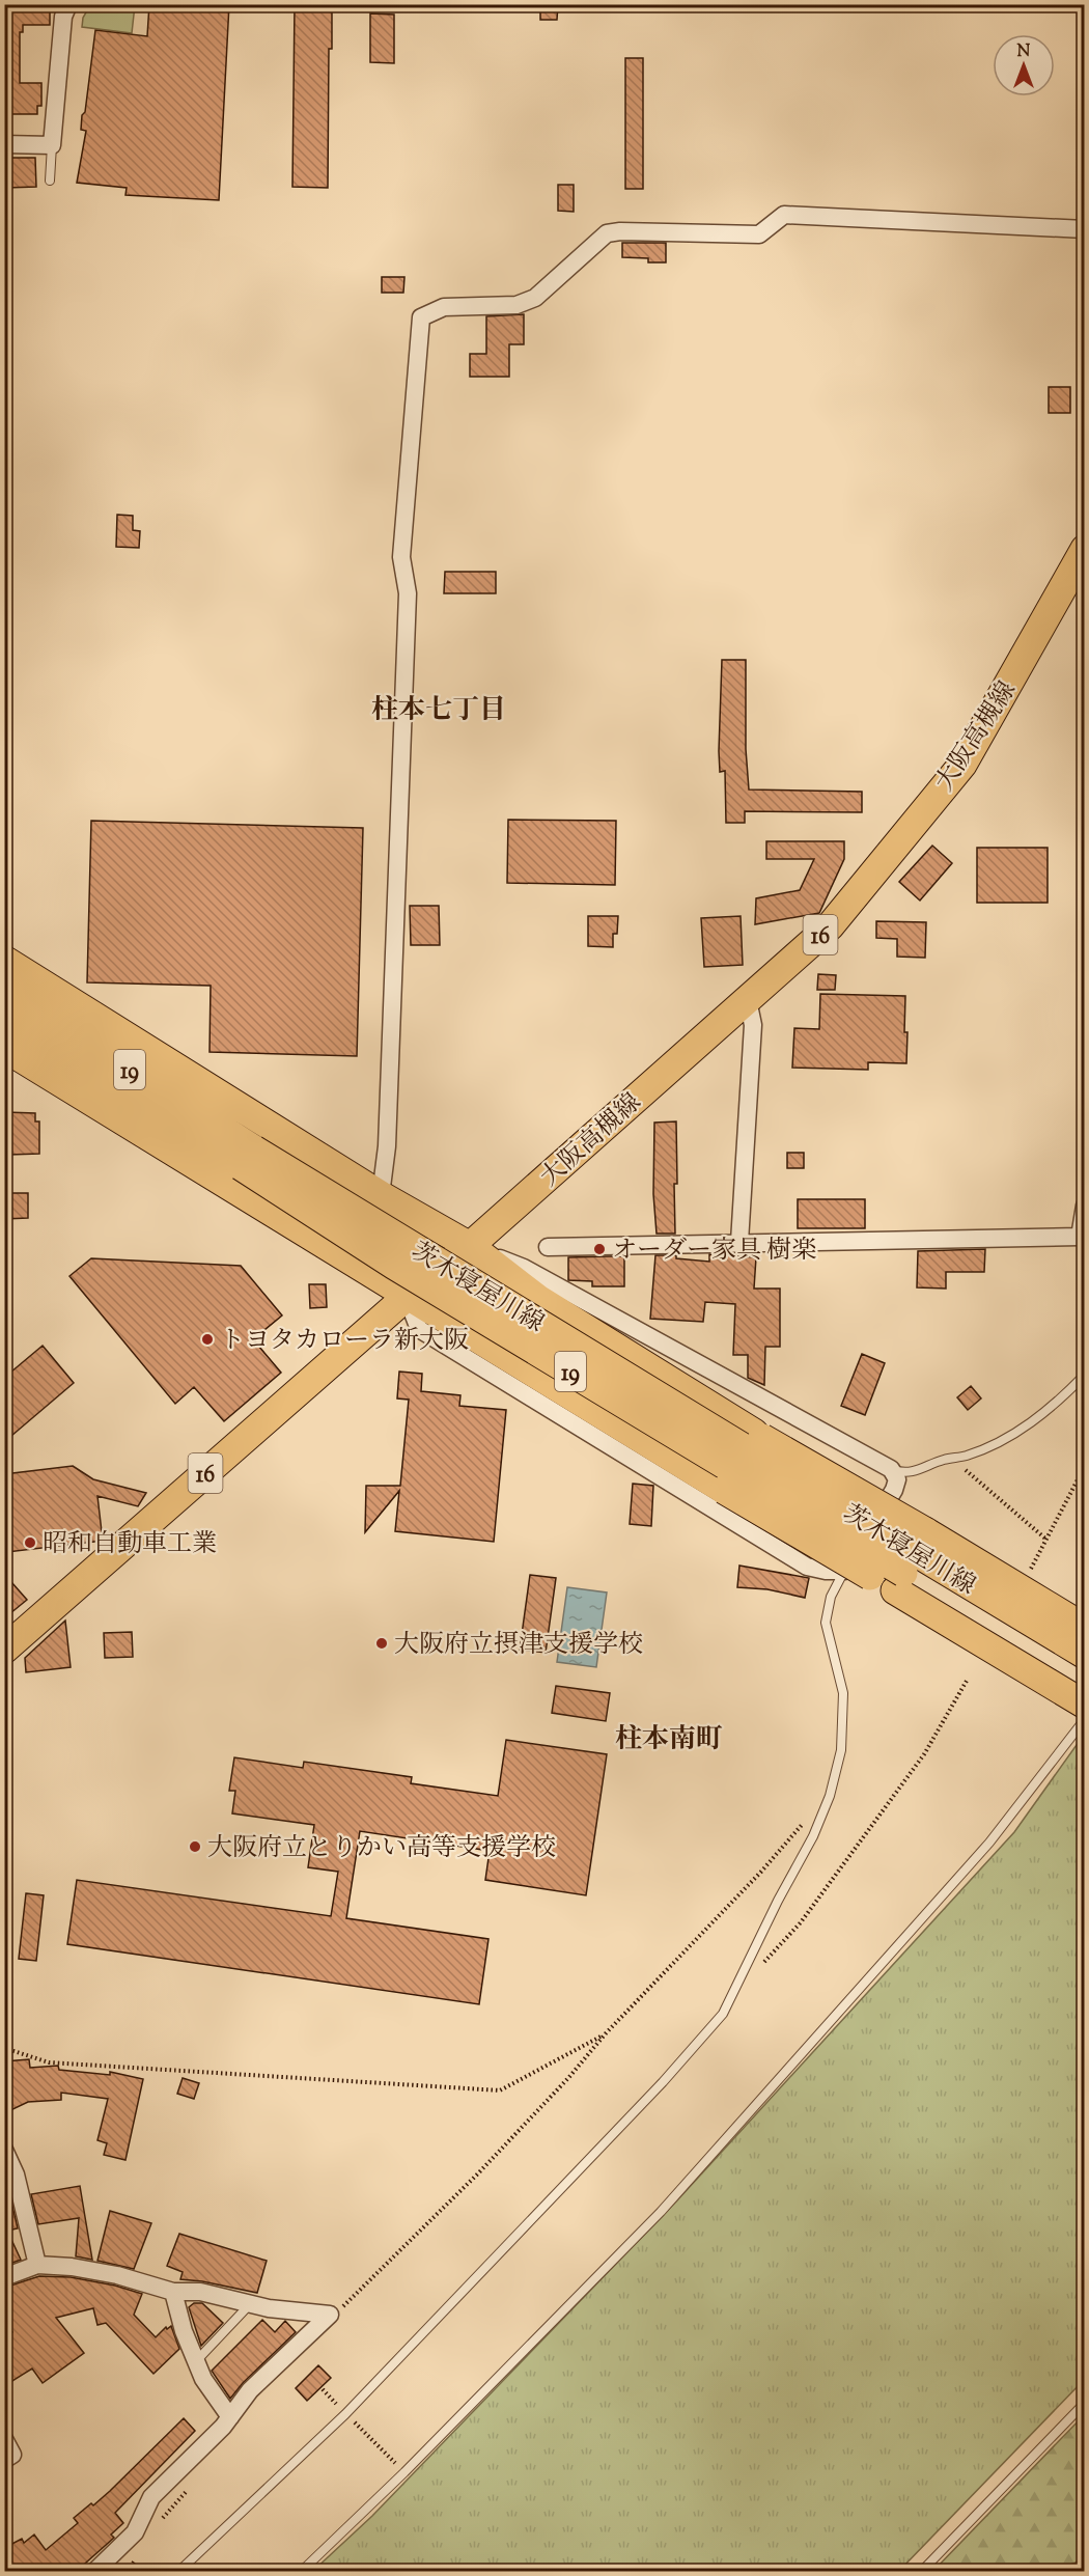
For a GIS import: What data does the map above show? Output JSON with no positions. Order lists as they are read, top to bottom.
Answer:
{
  "streets": {
    "main road": [
      "大阪高槻線",
      "16",
      "19",
      "茨木寝屋川線"
    ]
  },
  "districts": ["柱本七丁目", "柱本南町"],
  "places": [
    "オーダー家具 樹楽",
    "トヨタカローラ新大阪",
    "昭和自動車工業",
    "大阪府立摂津支援学校",
    "大阪府立とりかい高等支援学校"
  ],
  "north": "top"
}
